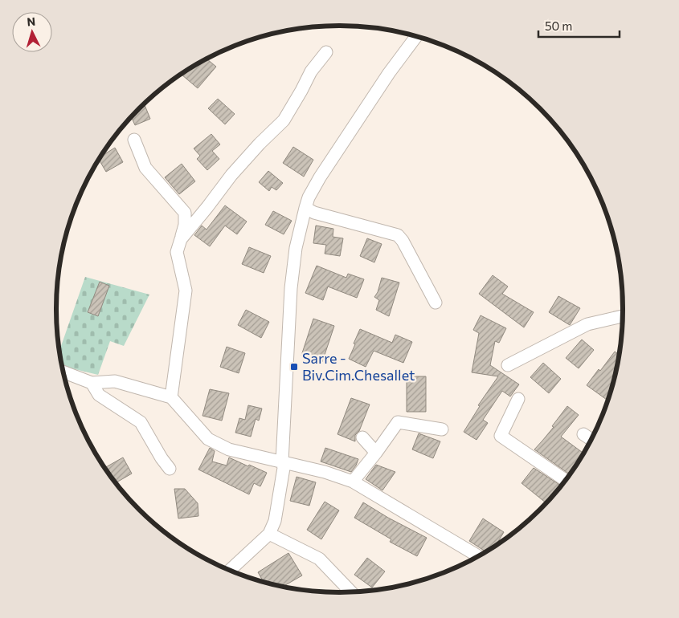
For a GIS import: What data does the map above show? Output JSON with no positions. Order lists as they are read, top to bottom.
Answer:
{
  "places": {
    "transit": ["Sarre - Biv.Cim.Chesallet"]
  },
  "scale_bar": "50 m",
  "north": "top"
}
